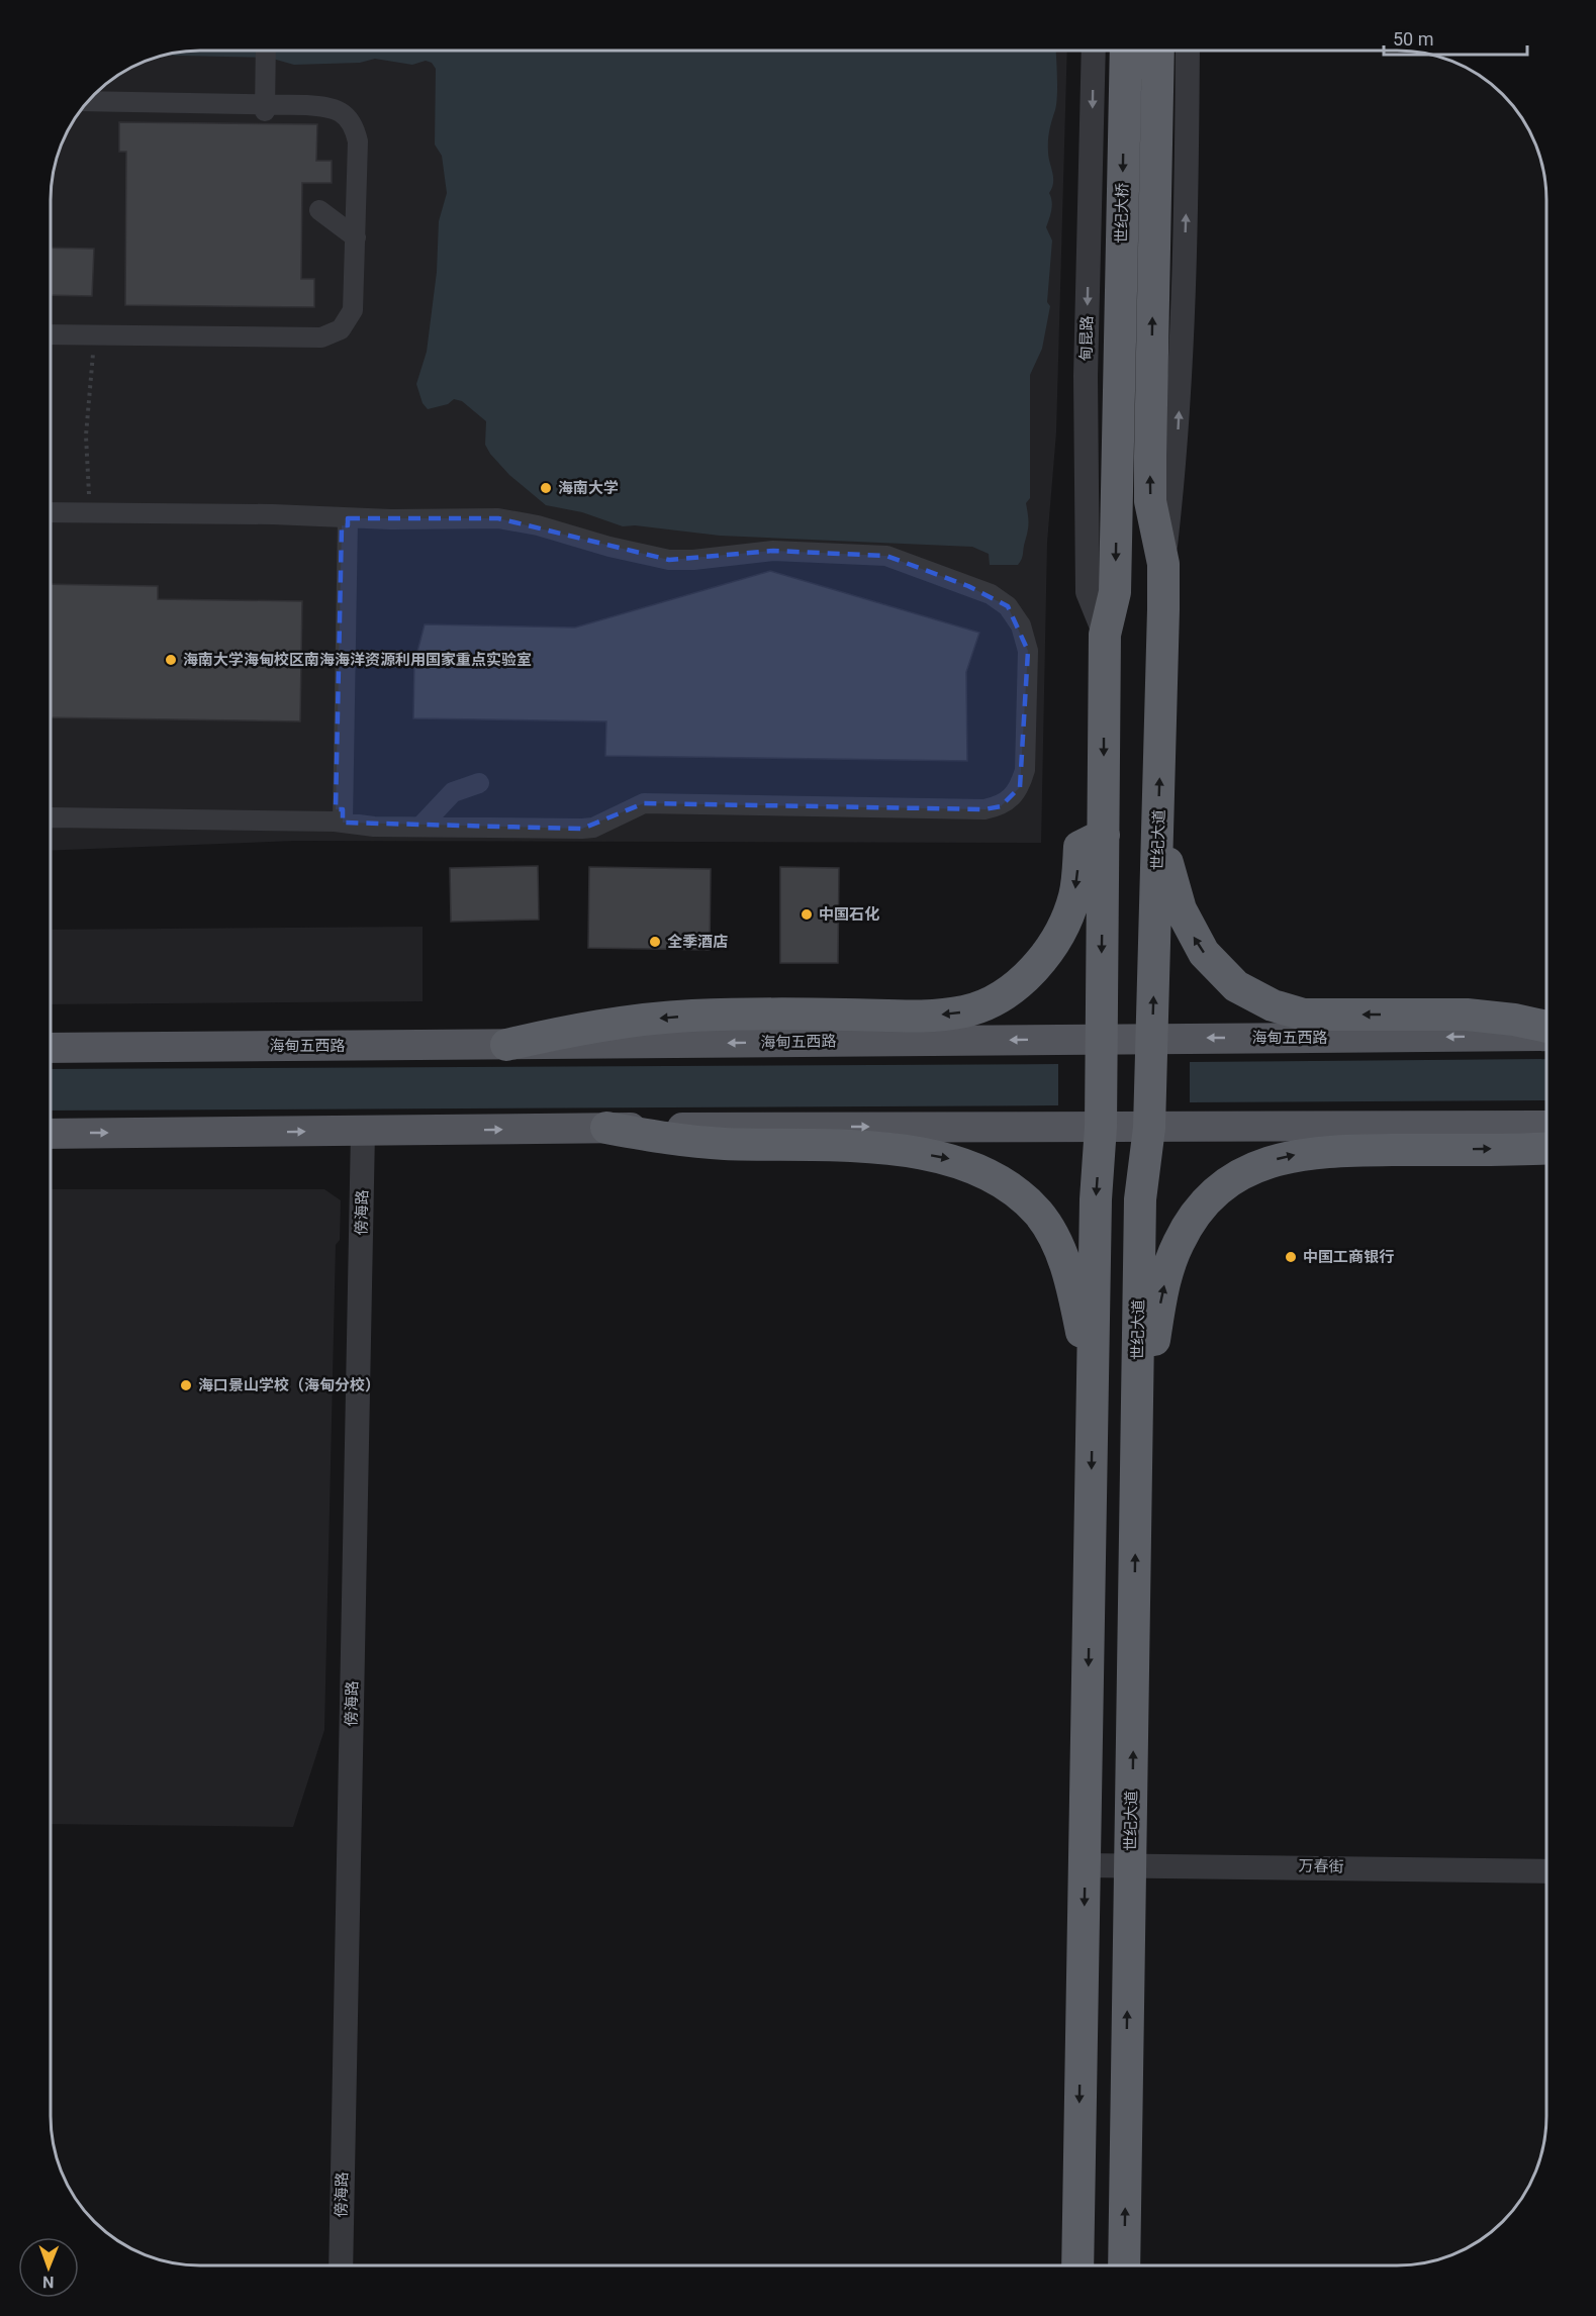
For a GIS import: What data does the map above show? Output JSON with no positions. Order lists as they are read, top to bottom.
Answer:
{
  "streets": {
    "highway": ["世纪大桥", "世纪大道"],
    "main road": ["海甸五西路"],
    "street": ["甸昆路", "傍海路", "万春街"]
  },
  "crossings": [
    ["世纪大桥", "甸昆路"],
    ["世纪大道", "海甸五西路"],
    ["世纪大道", "万春街"]
  ],
  "one_way": ["世纪大桥"],
  "places": [
    "海南大学",
    "海南大学海甸校区南海海洋资源利用国家重点实验室",
    "中国石化",
    "全季酒店",
    "中国工商银行",
    "海口景山学校（海甸分校）"
  ],
  "scale_bar": "50 m",
  "north": "bottom"
}
